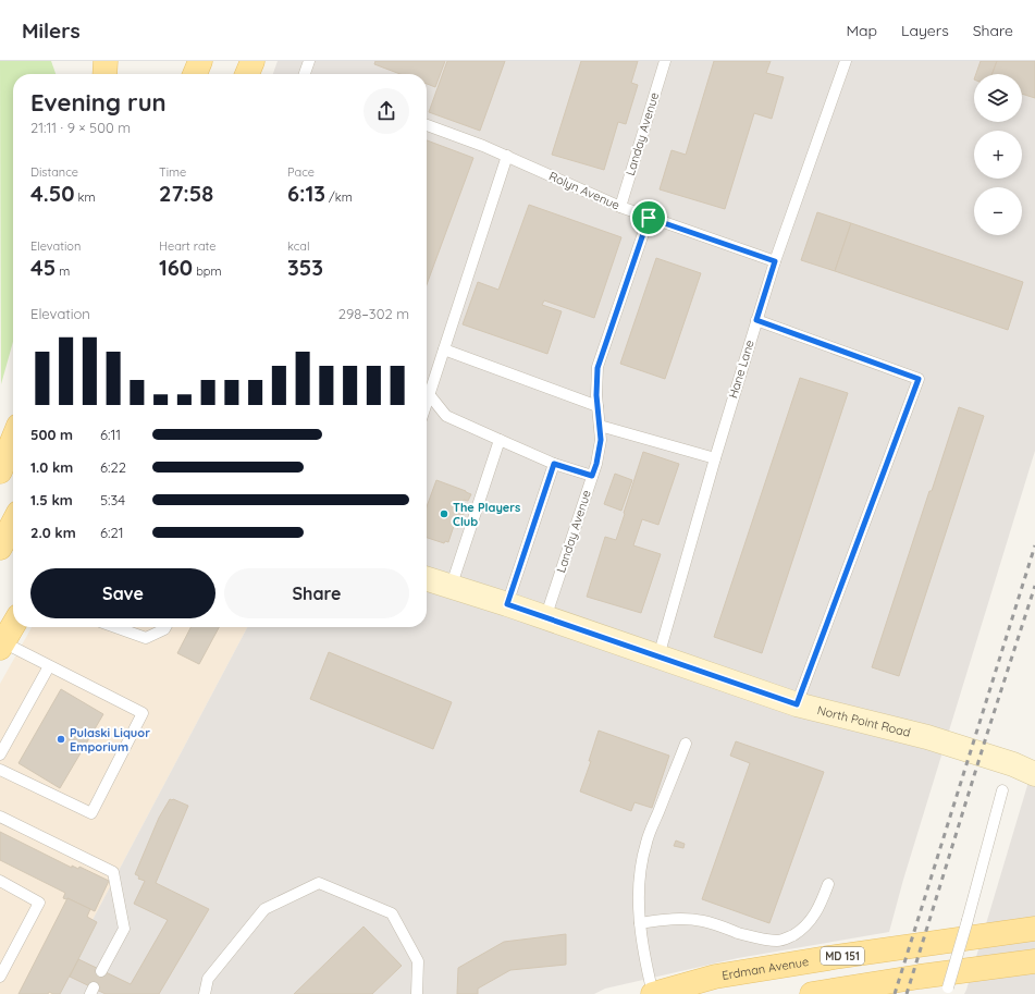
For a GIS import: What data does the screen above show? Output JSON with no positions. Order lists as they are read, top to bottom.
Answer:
{
  "streets": {
    "main road": ["MD 151", "Erdman Avenue"],
    "street": ["North Point Road"],
    "lane": ["Landay Avenue", "Rolyn Avenue", "Hane Lane"]
  },
  "crossings": [
    ["Landay Avenue", "Rolyn Avenue"],
    ["Landay Avenue", "North Point Road"],
    ["Rolyn Avenue", "Hane Lane"],
    ["Hane Lane", "North Point Road"]
  ],
  "places": ["The Players Club", "Pulaski Liquor Emporium"],
  "page": {
    "header": "Milers",
    "nav": ["Map", "Layers", "Share"],
    "map_buttons": ["+", "−"],
    "heading": ["Evening run", "21:11 · 9 × 500 m"],
    "stats": [
      ["Distance", "4.50 km"],
      ["Time", "27:58"],
      ["Pace", "6:13 /km"],
      ["Elevation", "45 m"],
      ["Heart rate", "160 bpm"],
      ["kcal", "353"]
    ],
    "chart": ["Elevation", "298–302 m"],
    "list": [
      {
        "name": "500 m",
        "note": "6:11"
      },
      {
        "name": "1.0 km",
        "note": "6:22"
      },
      {
        "name": "1.5 km",
        "note": "5:34"
      },
      {
        "name": "2.0 km",
        "note": "6:21"
      }
    ],
    "buttons": ["Save", "Share"]
  }
}
